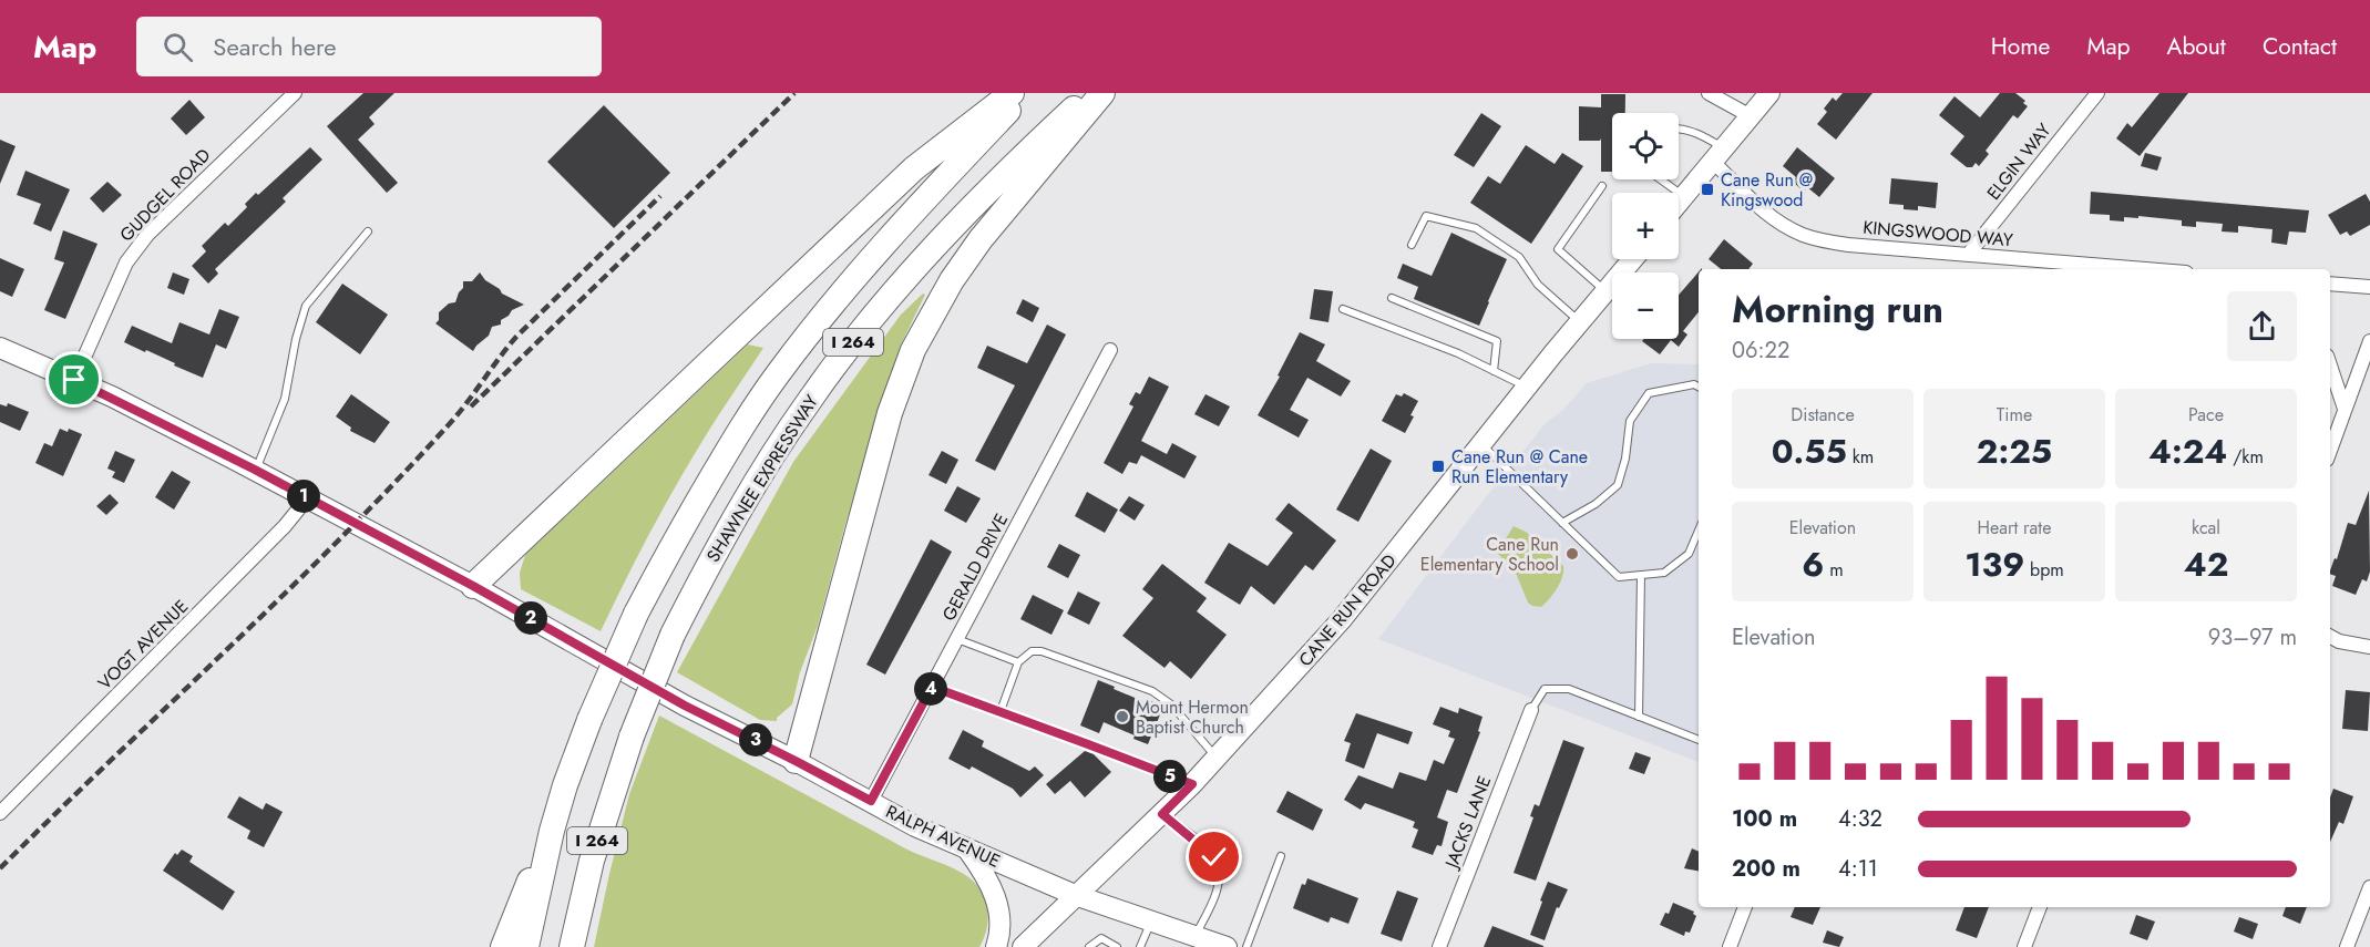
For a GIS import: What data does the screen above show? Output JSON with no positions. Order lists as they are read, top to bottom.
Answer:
{
  "streets": {
    "highway": ["I 264", "SHAWNEE EXPRESSWAY"],
    "street": [
      "ELGIN WAY",
      "GUDGEL ROAD",
      "KINGSWOOD WAY",
      "GERALD DRIVE",
      "CANE RUN ROAD",
      "VOGT AVENUE",
      "JACKS LANE",
      "RALPH AVENUE"
    ]
  },
  "crossings": [
    ["ELGIN WAY", "KINGSWOOD WAY"],
    ["GUDGEL ROAD", "RALPH AVENUE"],
    ["GERALD DRIVE", "RALPH AVENUE"],
    ["CANE RUN ROAD", "RALPH AVENUE"],
    ["VOGT AVENUE", "RALPH AVENUE"]
  ],
  "places": {
    "transit": ["Cane Run @ Kingswood", "Cane Run @ Cane Run Elementary"],
    "other": ["Cane Run Elementary School", "Mount Hermon Baptist Church"]
  },
  "page": {
    "header": "Map",
    "search": "Search here",
    "nav": [
      "Home",
      "Map",
      "About",
      "Contact"
    ],
    "map_buttons": ["+", "−"],
    "heading": ["Morning run", "06:22"],
    "stats": [
      ["Distance", "0.55 km"],
      ["Time", "2:25"],
      ["Pace", "4:24 /km"],
      ["Elevation", "6 m"],
      ["Heart rate", "139 bpm"],
      ["kcal", "42"]
    ],
    "pins": [
      "1",
      "2",
      "4",
      "3",
      "5"
    ],
    "chart": ["Elevation", "93–97 m"],
    "list": [
      {
        "name": "100 m",
        "note": "4:32"
      },
      {
        "name": "200 m",
        "note": "4:11"
      }
    ]
  }
}
